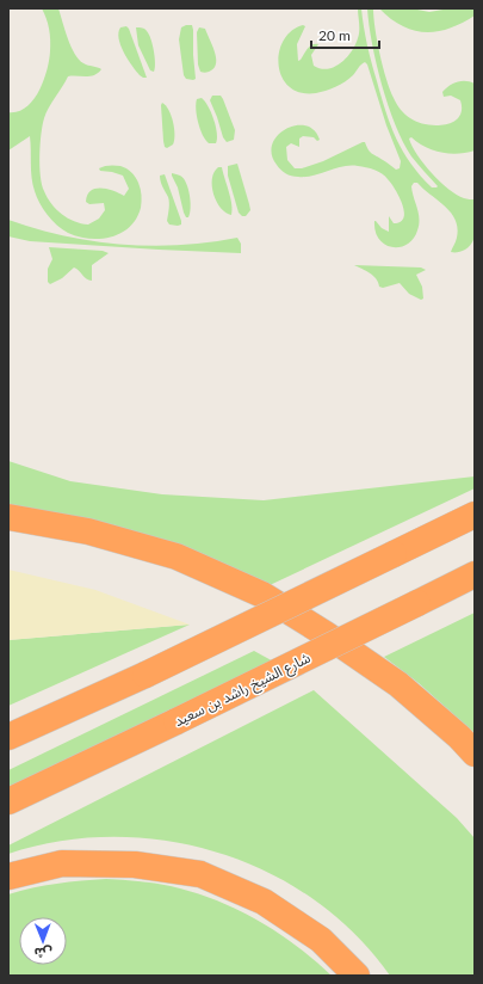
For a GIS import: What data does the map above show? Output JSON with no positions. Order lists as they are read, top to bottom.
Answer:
{
  "streets": {
    "highway": ["شارع الشيخ راشد بن سعيد"]
  },
  "scale_bar": "20 m",
  "north": "bottom"
}
